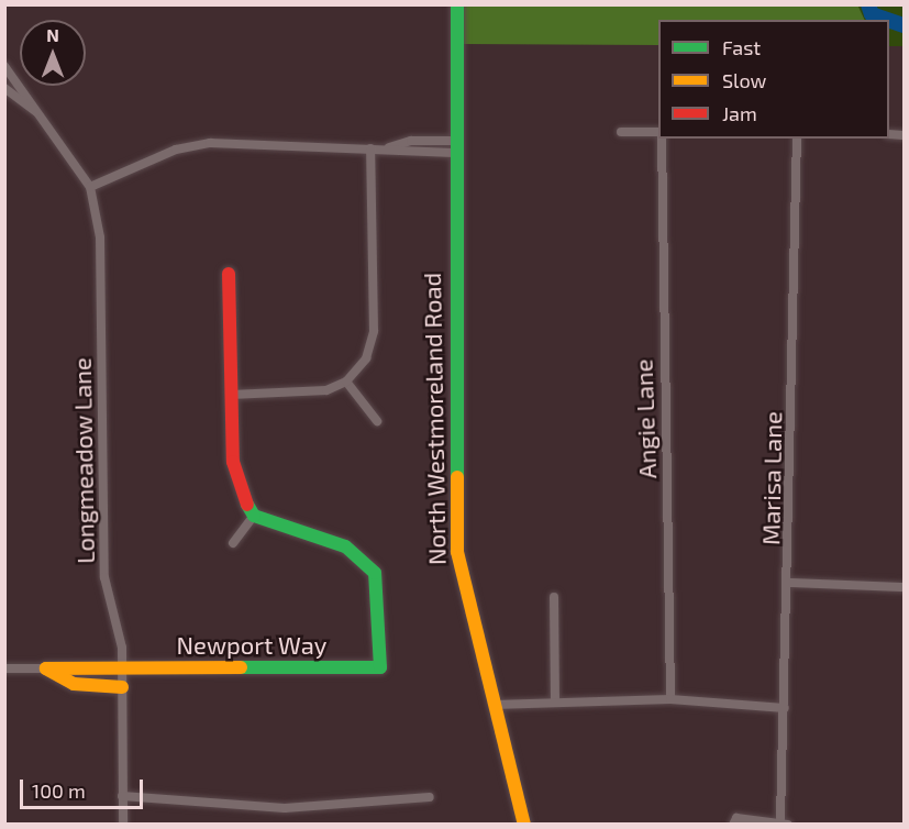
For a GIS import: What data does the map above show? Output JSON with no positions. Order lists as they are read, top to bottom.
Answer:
{
  "streets": {
    "street": [
      "North Westmoreland Road",
      "Angie Lane",
      "Longmeadow Lane",
      "Marisa Lane",
      "Newport Way"
    ]
  },
  "crossings": [
    ["Longmeadow Lane", "Newport Way"]
  ],
  "legend": ["Fast", "Slow", "Jam"],
  "scale_bar": "100 m",
  "north": "top"
}
